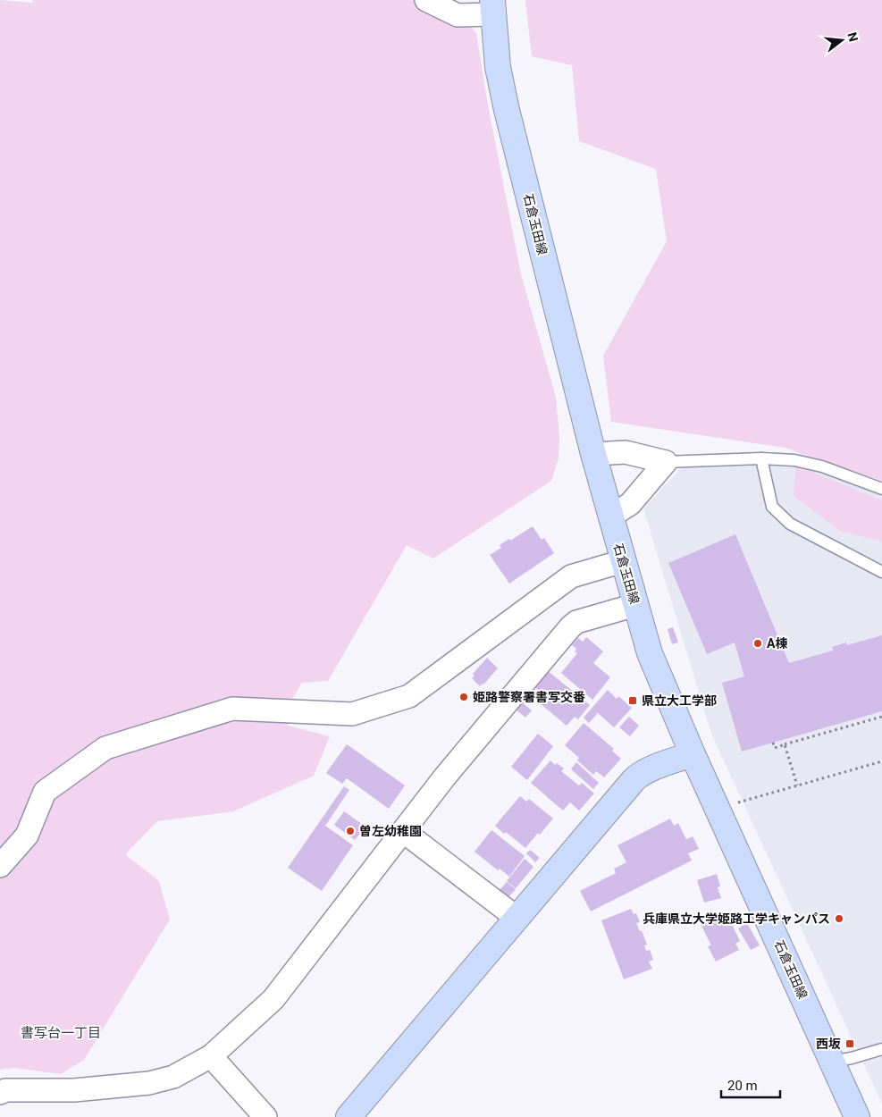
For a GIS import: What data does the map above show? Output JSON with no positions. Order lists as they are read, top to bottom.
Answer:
{
  "streets": {
    "main road": ["石倉玉田線"]
  },
  "districts": ["書写台一丁目"],
  "places": {
    "other": [
      "A棟",
      "姫路警察署書写交番",
      "曽左幼稚園",
      "兵庫県立大学姫路工学キャンパス"
    ],
    "transit": ["県立大工学部", "西坂"]
  },
  "scale_bar": "20 m",
  "north": "right"
}
